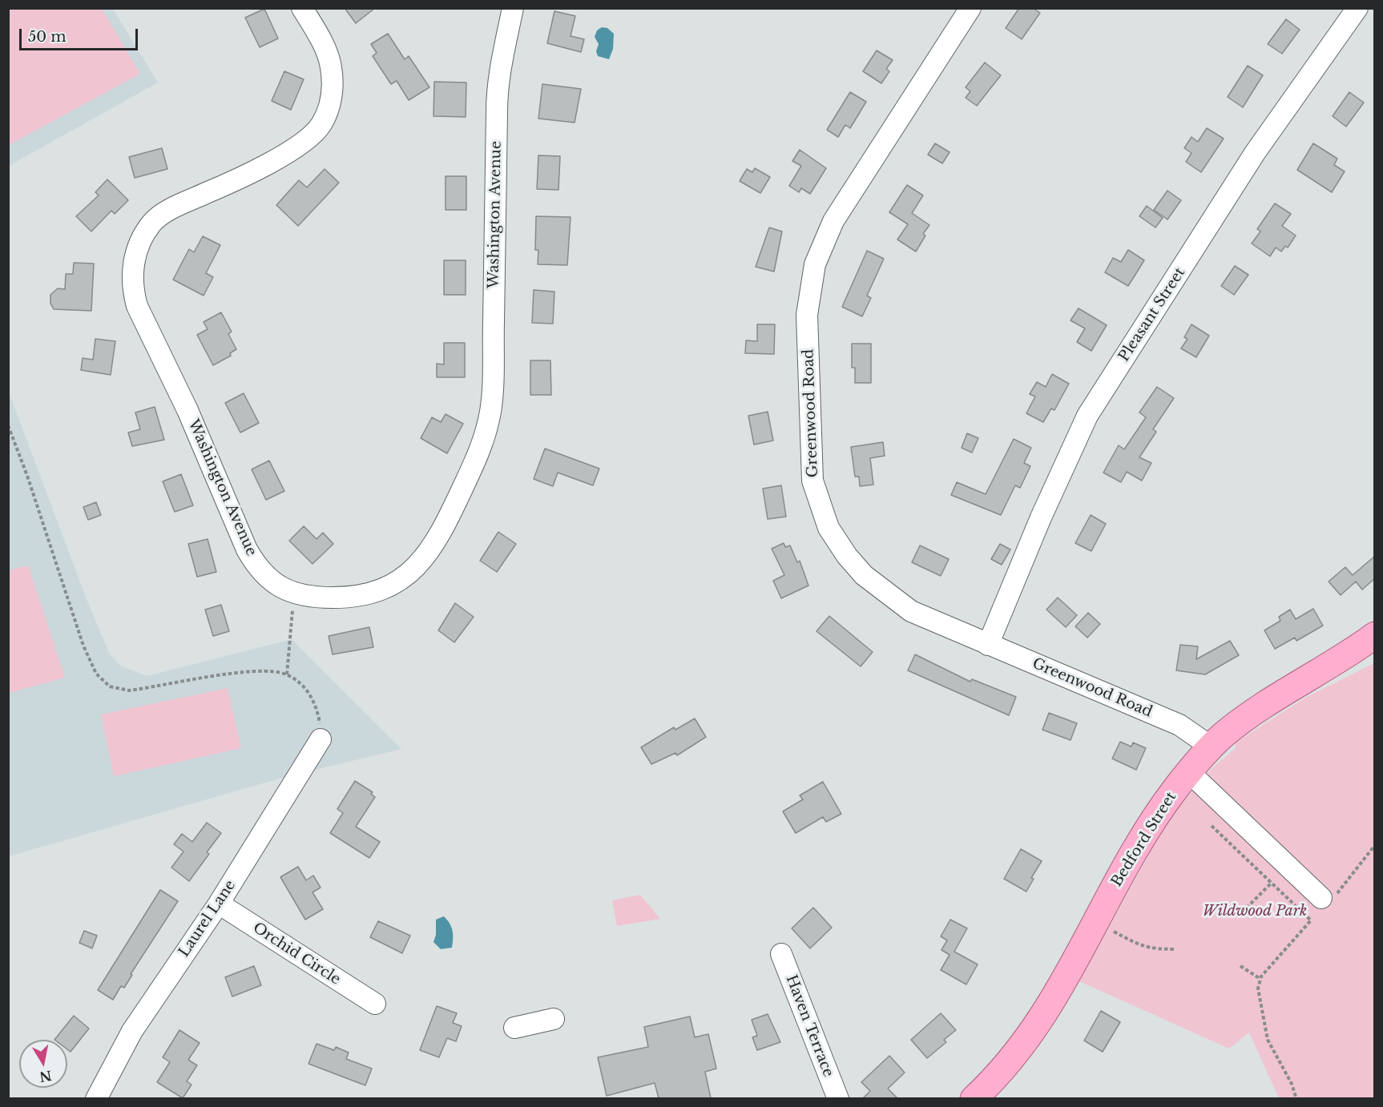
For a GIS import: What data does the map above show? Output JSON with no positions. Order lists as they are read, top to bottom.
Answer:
{
  "streets": {
    "main road": ["Bedford Street"],
    "street": [
      "Washington Avenue",
      "Pleasant Street",
      "Greenwood Road",
      "Laurel Lane",
      "Orchid Circle",
      "Haven Terrace"
    ]
  },
  "crossings": [
    ["Pleasant Street", "Greenwood Road"],
    ["Greenwood Road", "Bedford Street"],
    ["Laurel Lane", "Orchid Circle"]
  ],
  "parks": ["Wildwood Park"],
  "scale_bar": "50 m",
  "north": "bottom"
}
